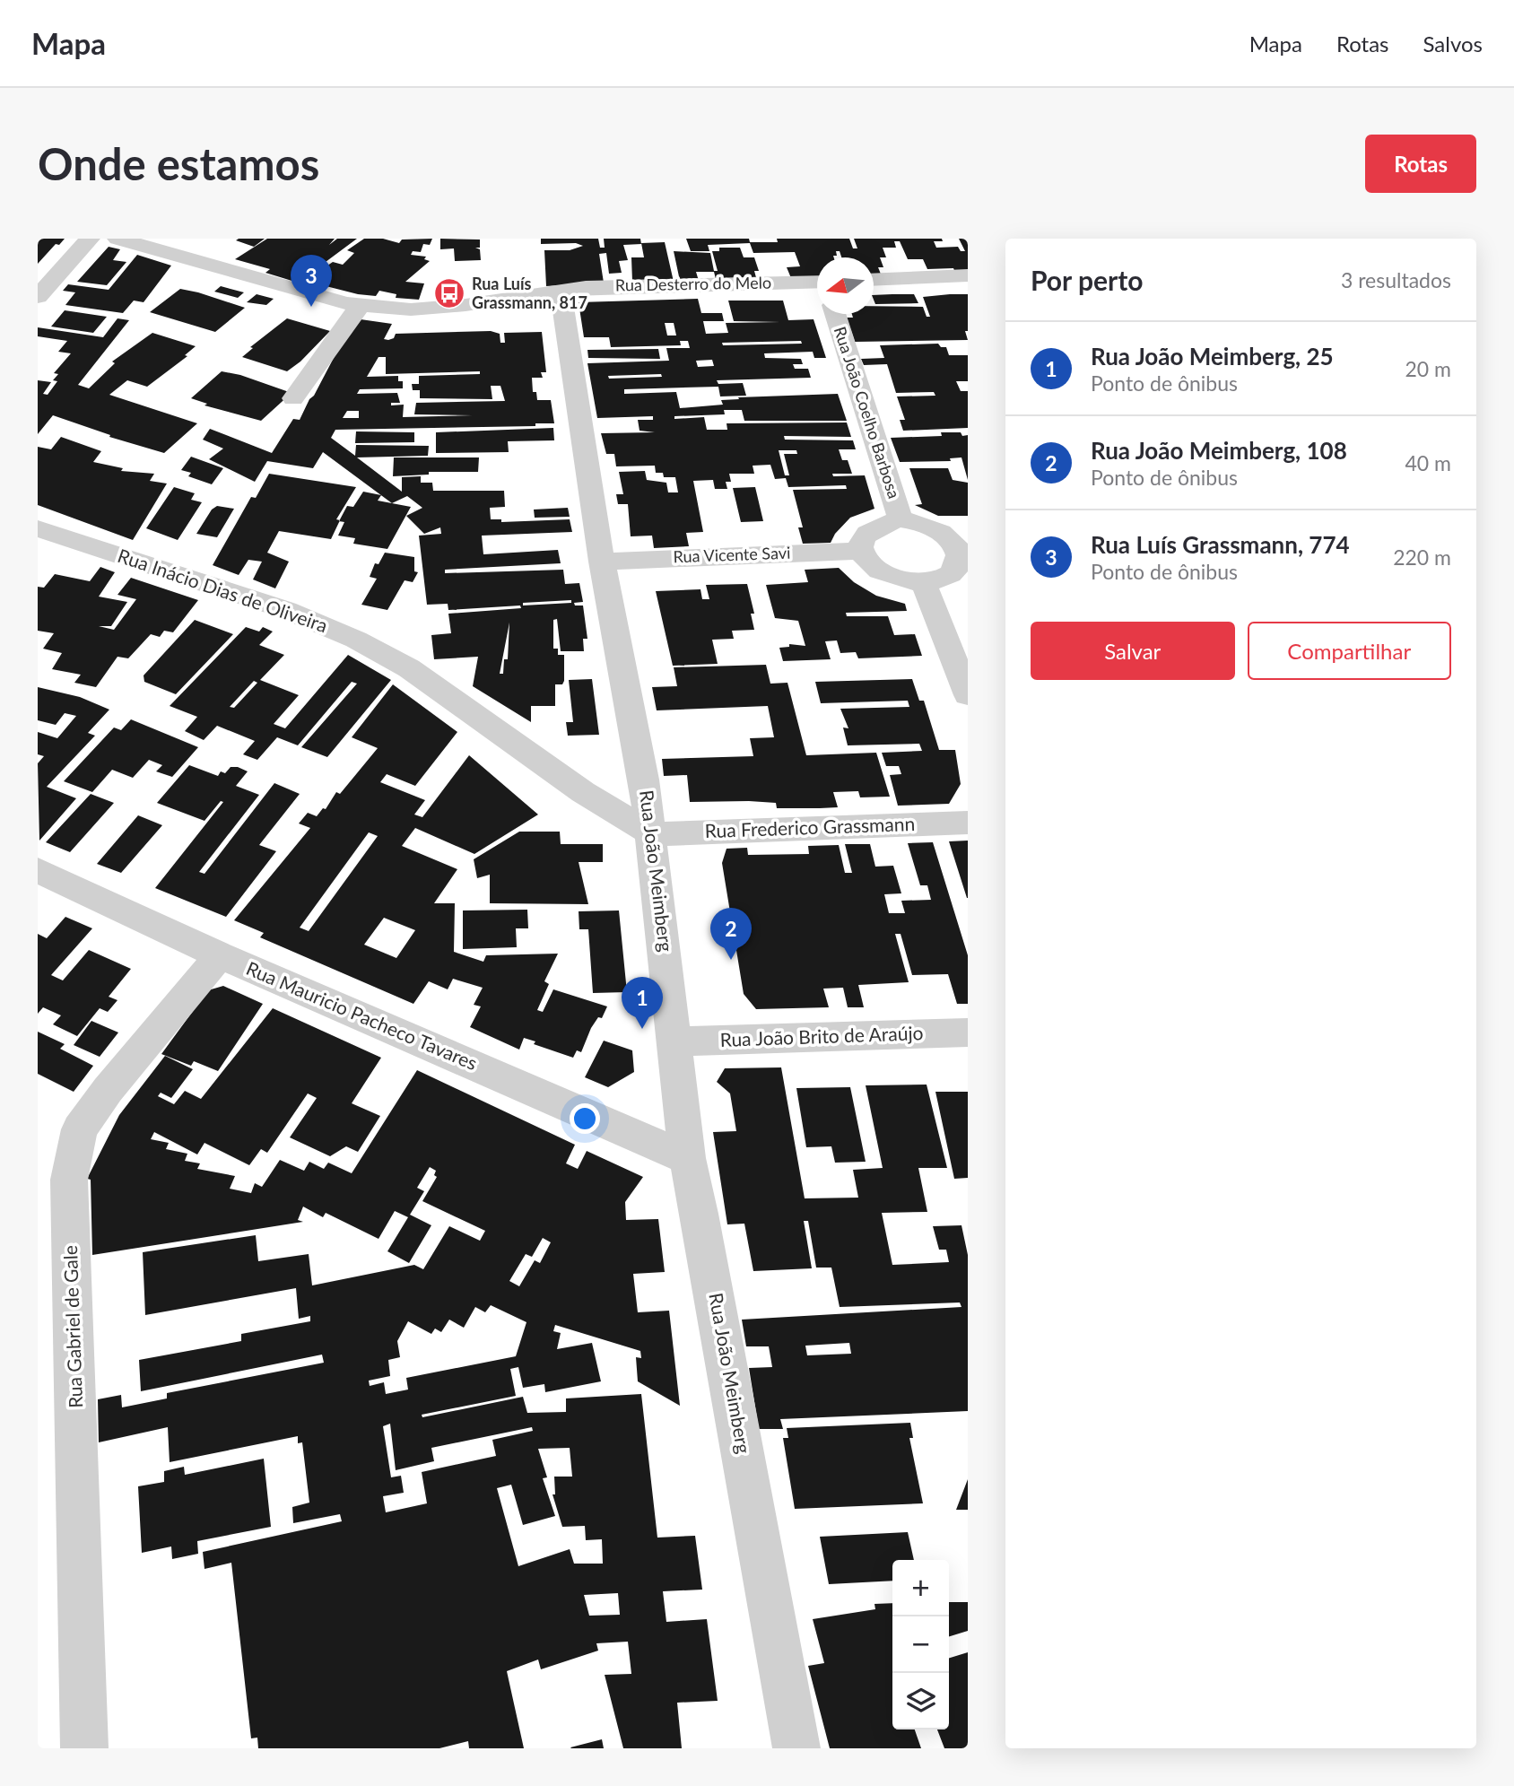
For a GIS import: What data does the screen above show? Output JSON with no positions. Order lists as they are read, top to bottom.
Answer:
{
  "streets": {
    "street": [
      "Rua Desterro do Melo",
      "Rua João Coelho Barbosa",
      "Rua Vicente Savi",
      "Rua Inácio Dias de Oliveira",
      "Rua Frederico Grassmann",
      "Rua João Meimberg",
      "Rua Mauricio Pacheco Tavares",
      "Rua João Brito de Araújo",
      "Rua Gabriel de Gale"
    ]
  },
  "crossings": [
    ["Rua Desterro do Melo", "Rua João Meimberg"],
    ["Rua João Coelho Barbosa", "Rua Vicente Savi"],
    ["Rua Vicente Savi", "Rua João Meimberg"],
    ["Rua Inácio Dias de Oliveira", "Rua Frederico Grassmann"],
    ["Rua Inácio Dias de Oliveira", "Rua João Meimberg"],
    ["Rua Frederico Grassmann", "Rua João Meimberg"],
    ["Rua João Meimberg", "Rua Mauricio Pacheco Tavares"],
    ["Rua João Meimberg", "Rua João Brito de Araújo"],
    ["Rua Mauricio Pacheco Tavares", "Rua Gabriel de Gale"]
  ],
  "places": {
    "bus stop": ["Rua Luís Grassmann, 817"]
  },
  "north": "left",
  "page": {
    "header": "Mapa",
    "nav": ["Mapa", "Rotas", "Salvos"],
    "buttons": [
      "Rotas",
      ["Salvar", "Compartilhar"]
    ],
    "title": "Onde estamos",
    "heading": ["Por perto", "3 resultados"],
    "pins": ["3", "2", "1"],
    "list": [
      {
        "mark": "1",
        "name": "Rua João Meimberg, 25",
        "note": "Ponto de ônibus",
        "value": "20 m"
      },
      {
        "mark": "2",
        "name": "Rua João Meimberg, 108",
        "note": "Ponto de ônibus",
        "value": "40 m"
      },
      {
        "mark": "3",
        "name": "Rua Luís Grassmann, 774",
        "note": "Ponto de ônibus",
        "value": "220 m"
      }
    ],
    "map_buttons": ["+", "−"]
  }
}
